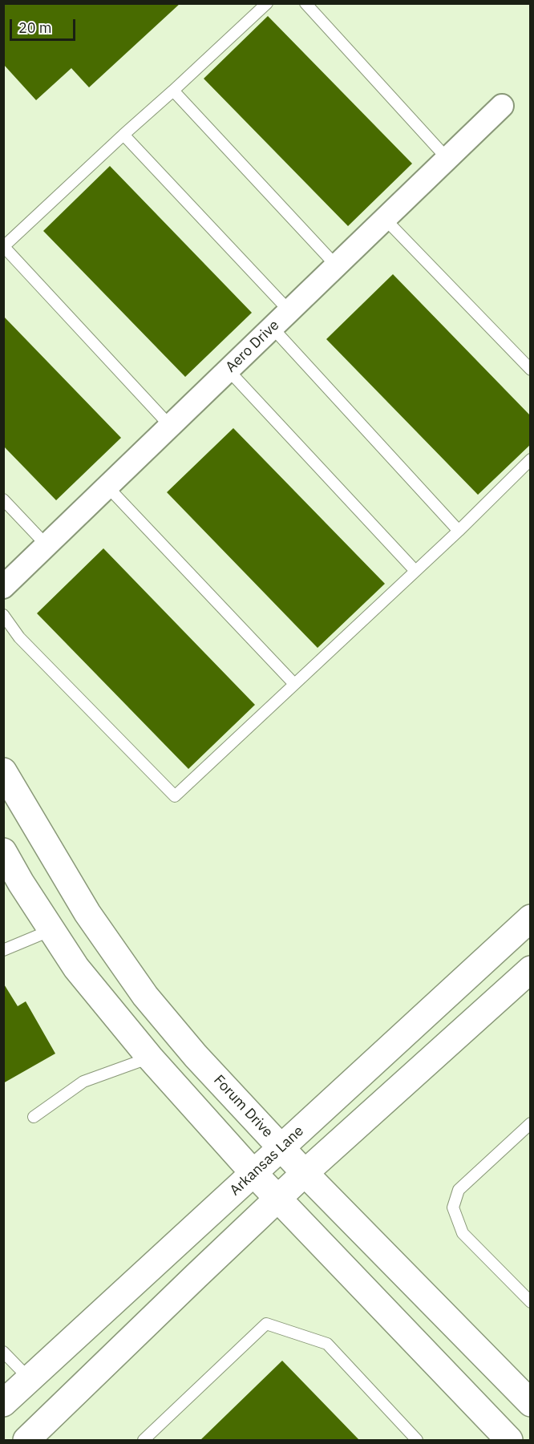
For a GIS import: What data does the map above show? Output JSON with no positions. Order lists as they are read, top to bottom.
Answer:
{
  "streets": {
    "street": ["Aero Drive", "Forum Drive", "Arkansas Lane"]
  },
  "crossings": [
    ["Forum Drive", "Arkansas Lane"]
  ],
  "scale_bar": "20 m"
}
